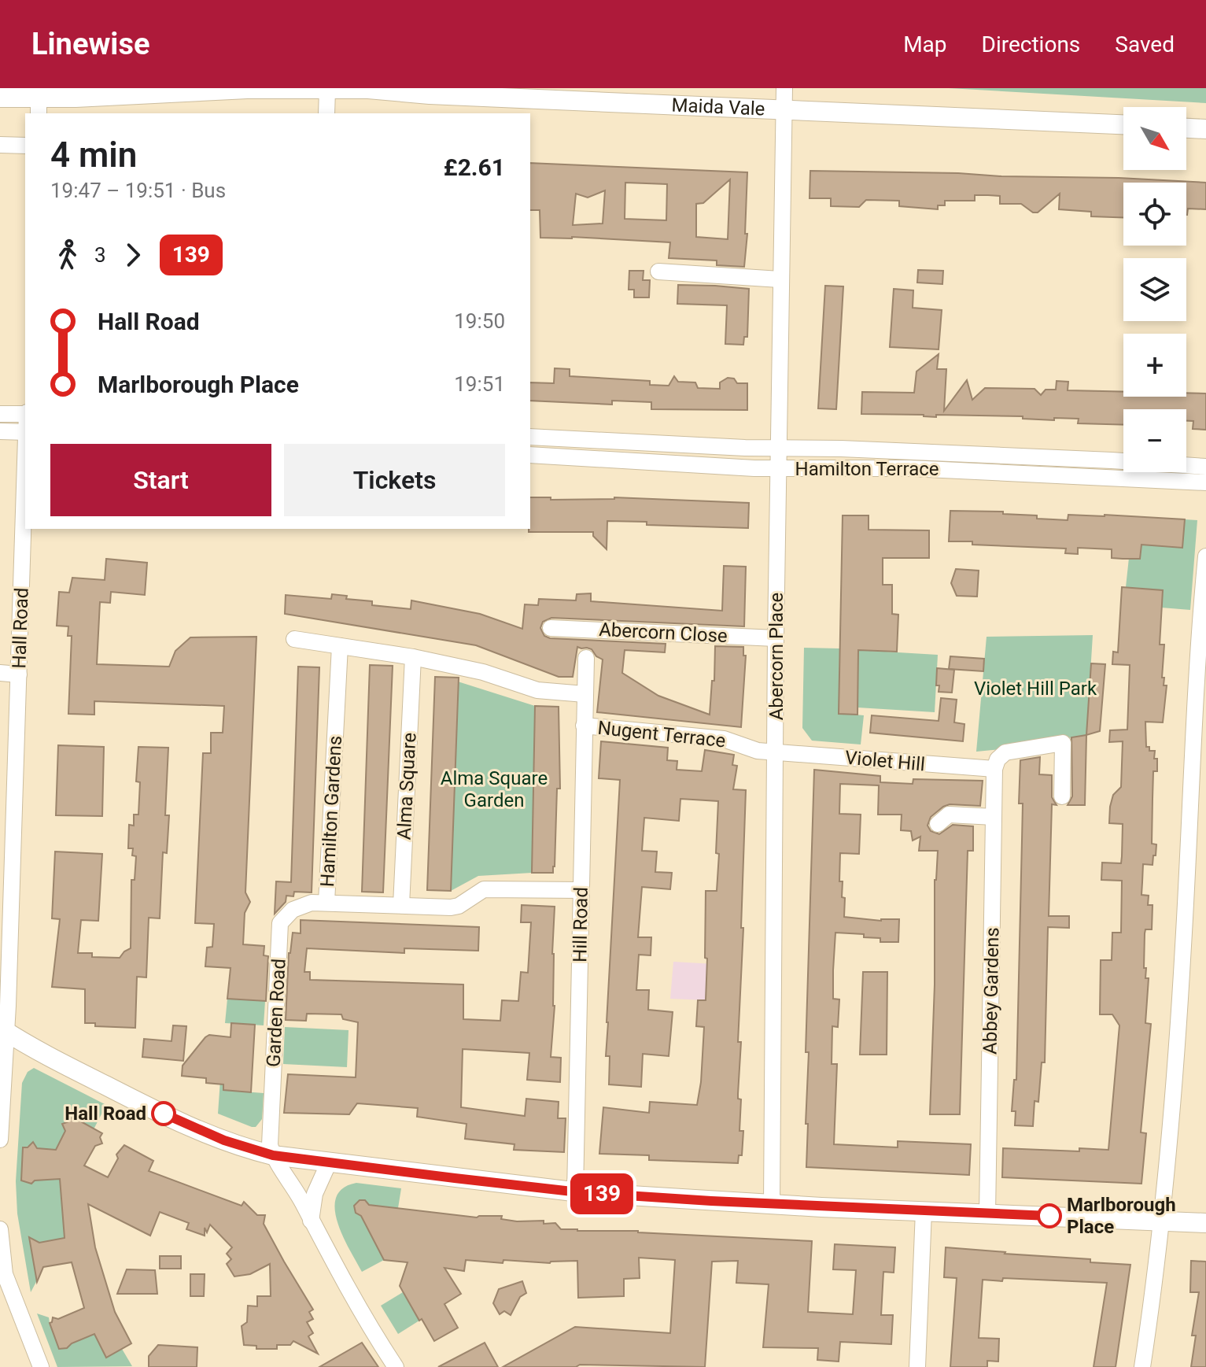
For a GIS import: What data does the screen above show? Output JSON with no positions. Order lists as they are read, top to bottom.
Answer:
{
  "streets": {
    "main road": ["Maida Vale"],
    "street": [
      "Hamilton Terrace",
      "Hall Road",
      "Abercorn Close",
      "Abercorn Place",
      "Nugent Terrace",
      "Violet Hill",
      "Alma Square",
      "Hamilton Gardens",
      "Hill Road",
      "Abbey Gardens",
      "Garden Road"
    ]
  },
  "crossings": [
    ["Maida Vale", "Abercorn Place"],
    ["Hamilton Terrace", "Abercorn Place"],
    ["Abercorn Close", "Abercorn Place"],
    ["Abercorn Place", "Nugent Terrace"],
    ["Abercorn Place", "Violet Hill"],
    ["Nugent Terrace", "Violet Hill"],
    ["Nugent Terrace", "Hill Road"],
    ["Violet Hill", "Abbey Gardens"],
    ["Alma Square", "Hamilton Gardens"],
    ["Hamilton Gardens", "Garden Road"]
  ],
  "parks": ["Violet Hill Park", "Alma Square Garden"],
  "places": ["Hall Road", "Marlborough Place"],
  "lines": ["bus line 139"],
  "north": "bottom right",
  "page": {
    "header": "Linewise",
    "nav": ["Map", "Directions", "Saved"],
    "on_map": "139",
    "map_buttons": ["+", "−"],
    "heading": ["4 min", "19:47 – 19:51 · Bus", "£2.61"],
    "legs": ["3", "139"],
    "list": [
      {
        "name": "Hall Road",
        "value": "19:50"
      },
      {
        "name": "Marlborough Place",
        "value": "19:51"
      }
    ],
    "buttons": ["Start", "Tickets"]
  }
}
